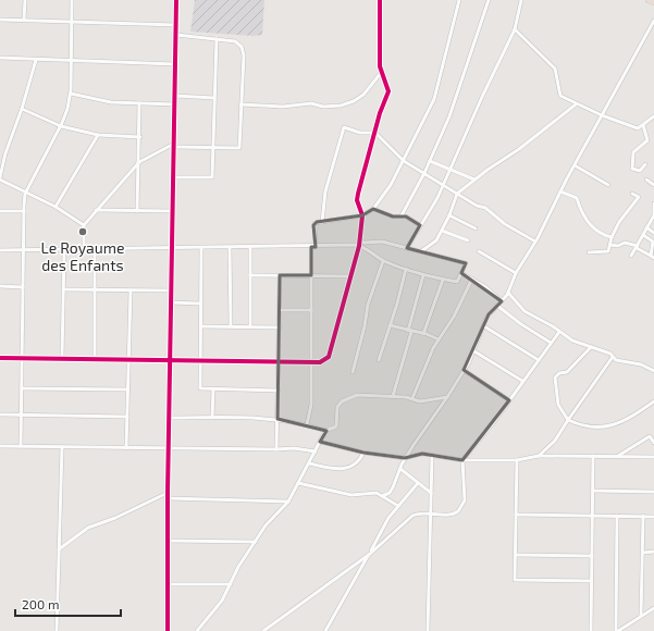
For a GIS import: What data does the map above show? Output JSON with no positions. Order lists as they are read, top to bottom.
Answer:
{
  "places": ["Le Royaume des Enfants"],
  "scale_bar": "200 m"
}
